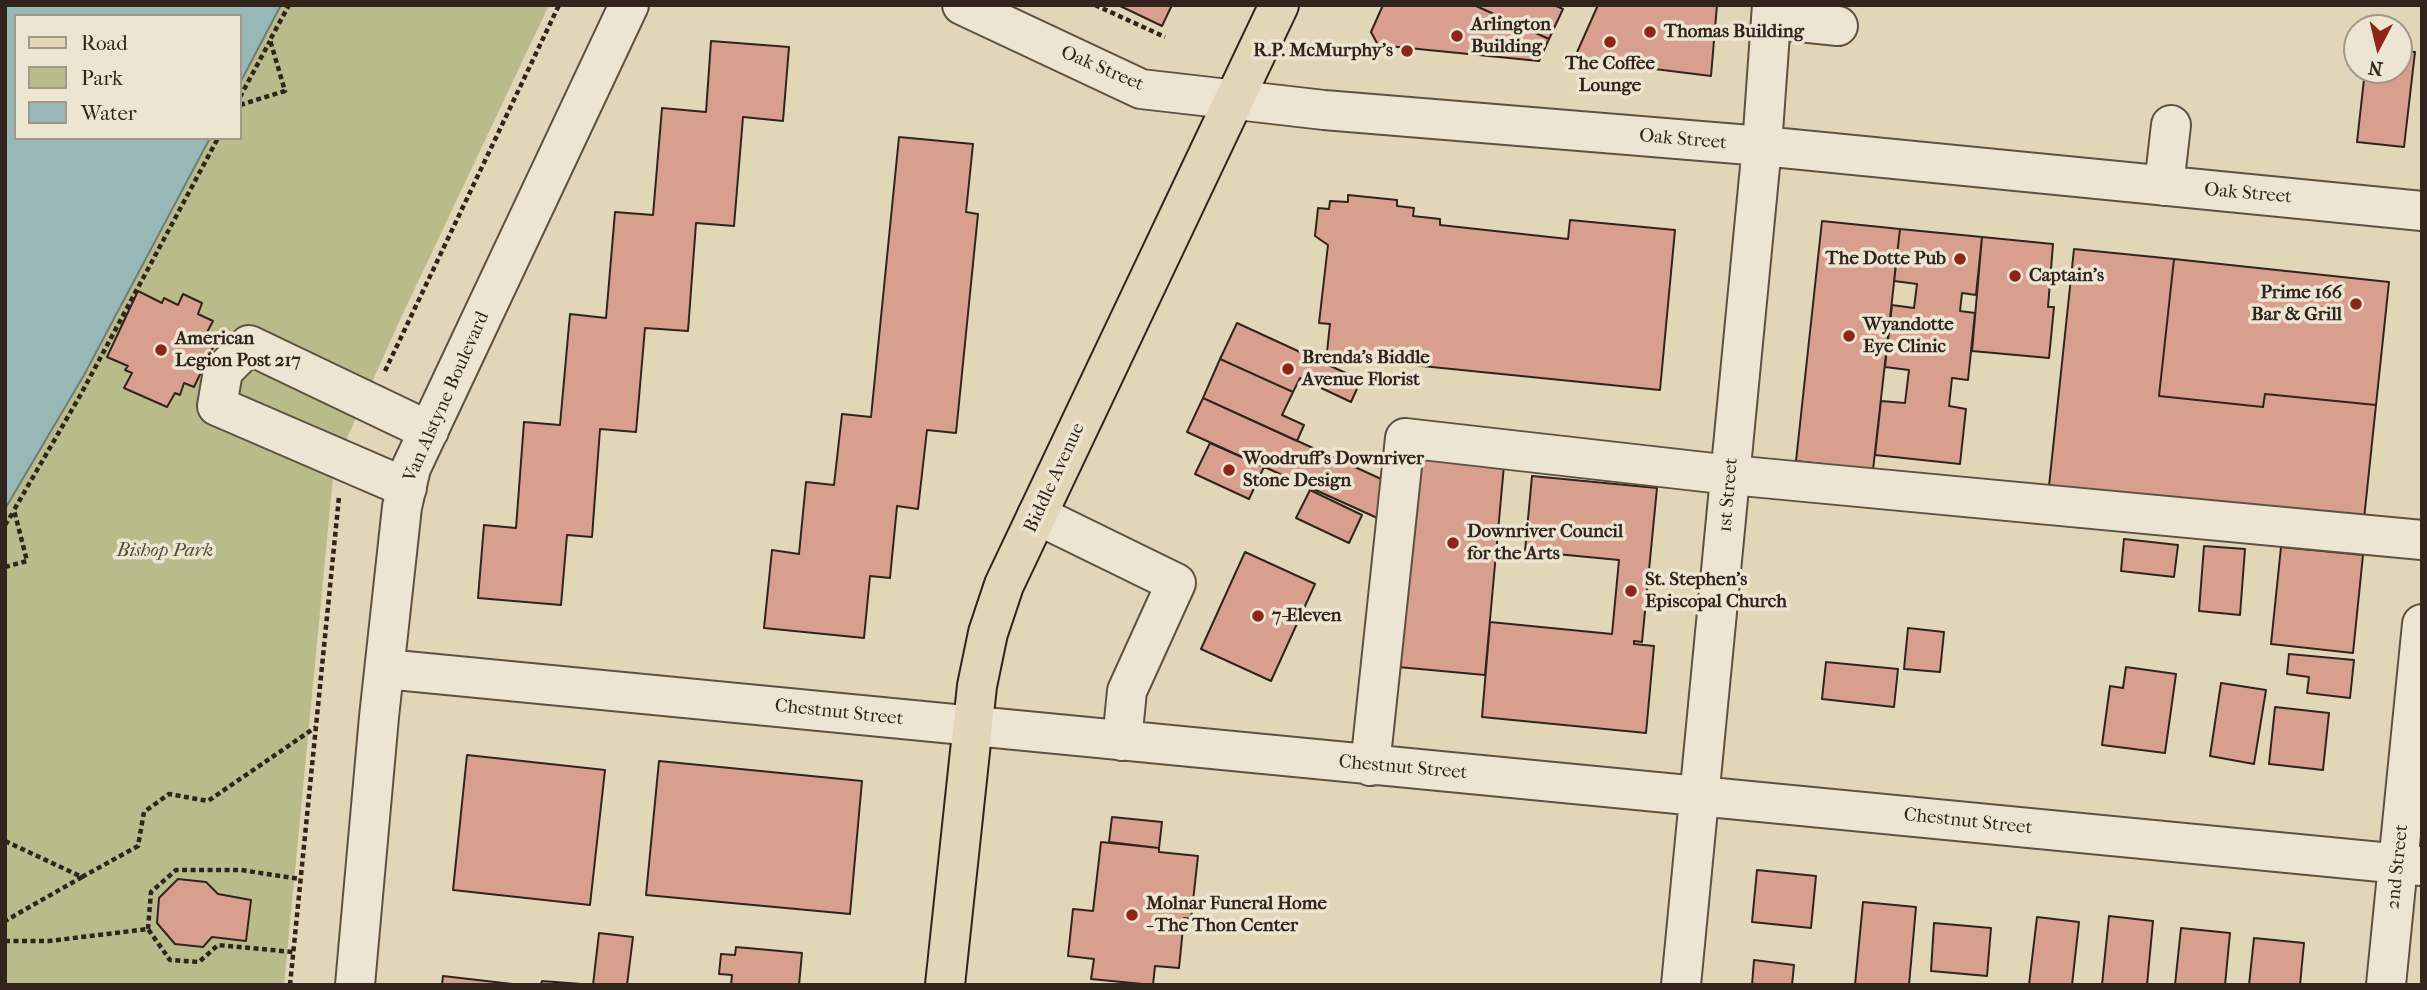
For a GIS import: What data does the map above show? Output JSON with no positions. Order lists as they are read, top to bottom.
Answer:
{
  "streets": {
    "main road": ["Biddle Avenue"],
    "street": [
      "Oak Street",
      "Van Alstyne Boulevard",
      "1st Street",
      "Chestnut Street",
      "2nd Street"
    ]
  },
  "crossings": [
    ["Oak Street", "Biddle Avenue"],
    ["Oak Street", "1st Street"],
    ["Van Alstyne Boulevard", "Chestnut Street"],
    ["Biddle Avenue", "Chestnut Street"],
    ["1st Street", "Chestnut Street"],
    ["Chestnut Street", "2nd Street"]
  ],
  "parks": ["Bishop Park"],
  "places": [
    "Thomas Building",
    "Arlington Building",
    "The Coffee Lounge",
    "R.P. McMurphy's",
    "The Dotte Pub",
    "Captain's",
    "Prime 166 Bar & Grill",
    "Wyandotte Eye Clinic",
    "American Legion Post 217",
    "Brenda's Biddle Avenue Florist",
    "Woodruff's Downriver Stone Design",
    "Downriver Council for the Arts",
    "St. Stephen's Episcopal Church",
    "7-Eleven",
    "Molnar Funeral Home - The Thon Center"
  ],
  "legend": ["Road", "Park", "Water"],
  "north": "bottom"
}
